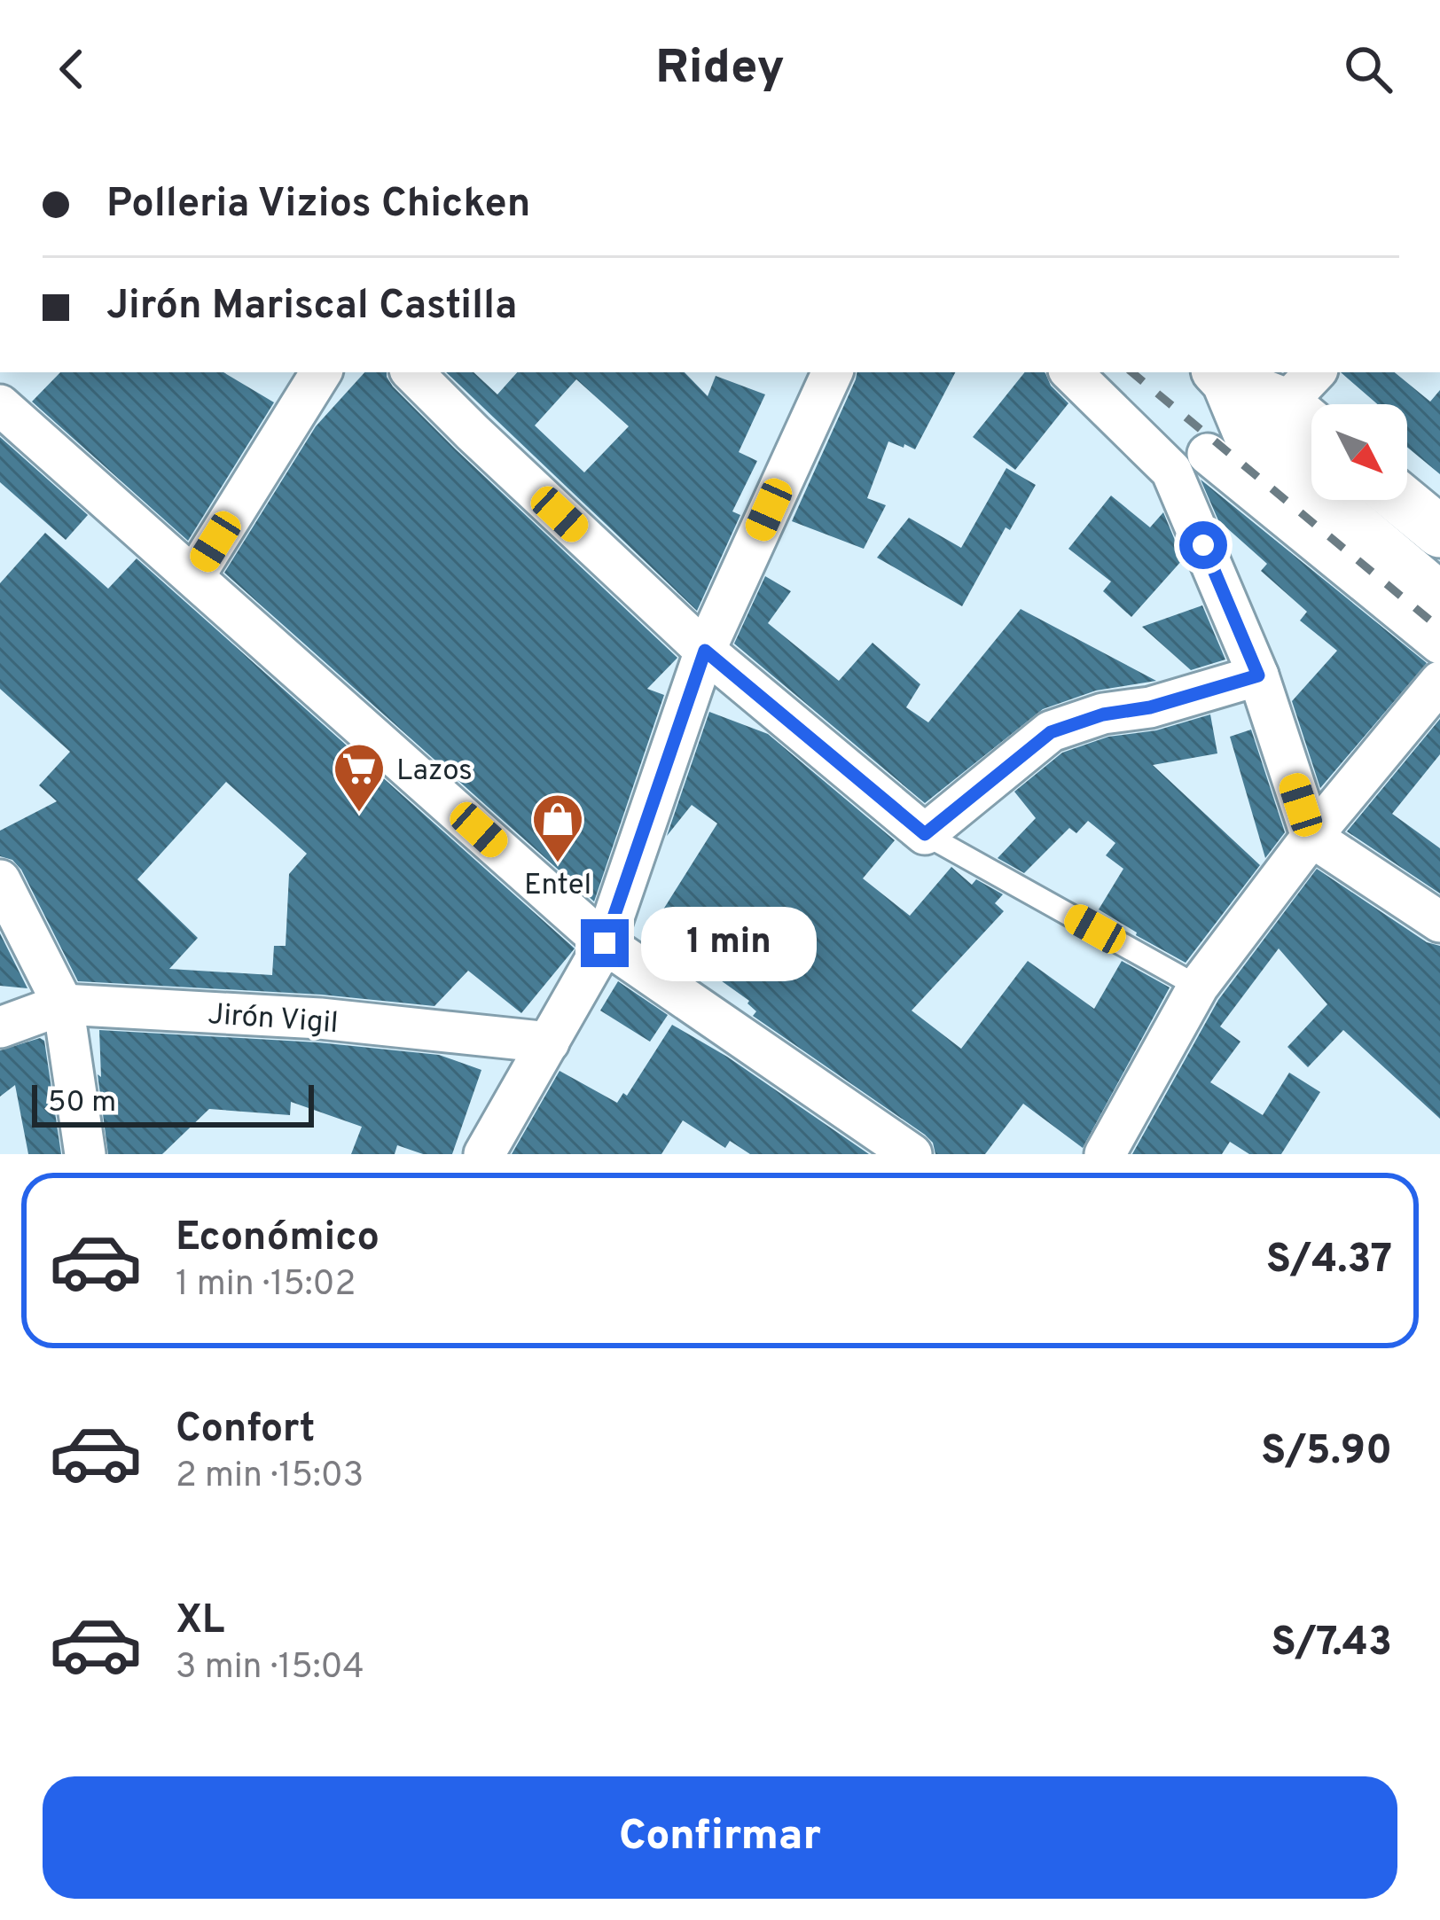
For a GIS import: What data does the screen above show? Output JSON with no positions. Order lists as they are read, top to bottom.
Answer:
{
  "streets": {
    "street": ["Jirón Vigil"]
  },
  "places": {
    "supermarket": ["Lazos"],
    "shop": ["Entel"]
  },
  "scale_bar": "50 m",
  "north": "bottom right",
  "page": {
    "header": "Ridey",
    "banner": ["Polleria Vizios Chicken", "Jirón Mariscal Castilla"],
    "bubble": "1 min",
    "scale": "50 m",
    "list": [
      {
        "name": "Económico",
        "note": "1 min · 15:02",
        "value": "S/4.37"
      },
      {
        "name": "Confort",
        "note": "2 min · 15:03",
        "value": "S/5.90"
      },
      {
        "name": "XL",
        "note": "3 min · 15:04",
        "value": "S/7.43"
      }
    ],
    "buttons": "Confirmar"
  }
}
